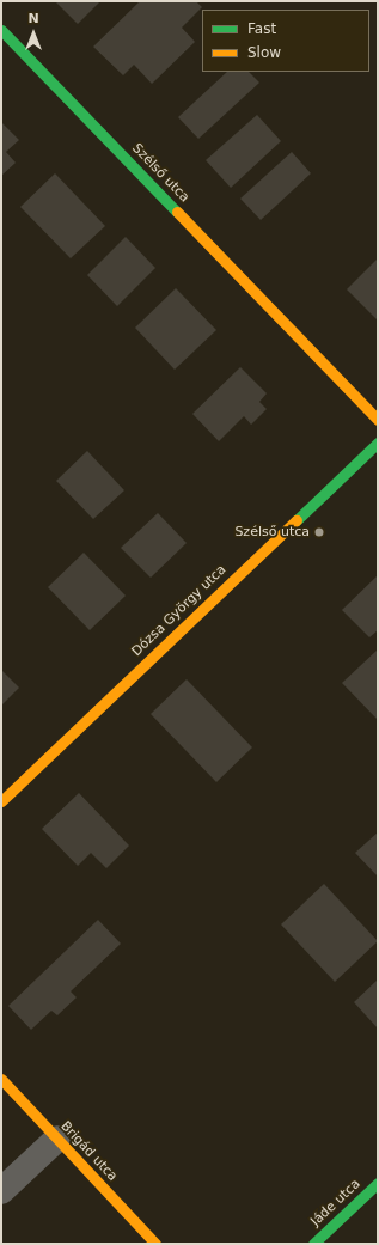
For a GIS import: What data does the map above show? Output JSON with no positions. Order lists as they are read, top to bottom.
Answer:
{
  "streets": {
    "street": [
      "Szélső utca",
      "Dózsa György utca",
      "Brigád utca",
      "Jáde utca"
    ]
  },
  "places": ["Szélső utca"],
  "legend": ["Fast", "Slow"],
  "north": "top"
}
